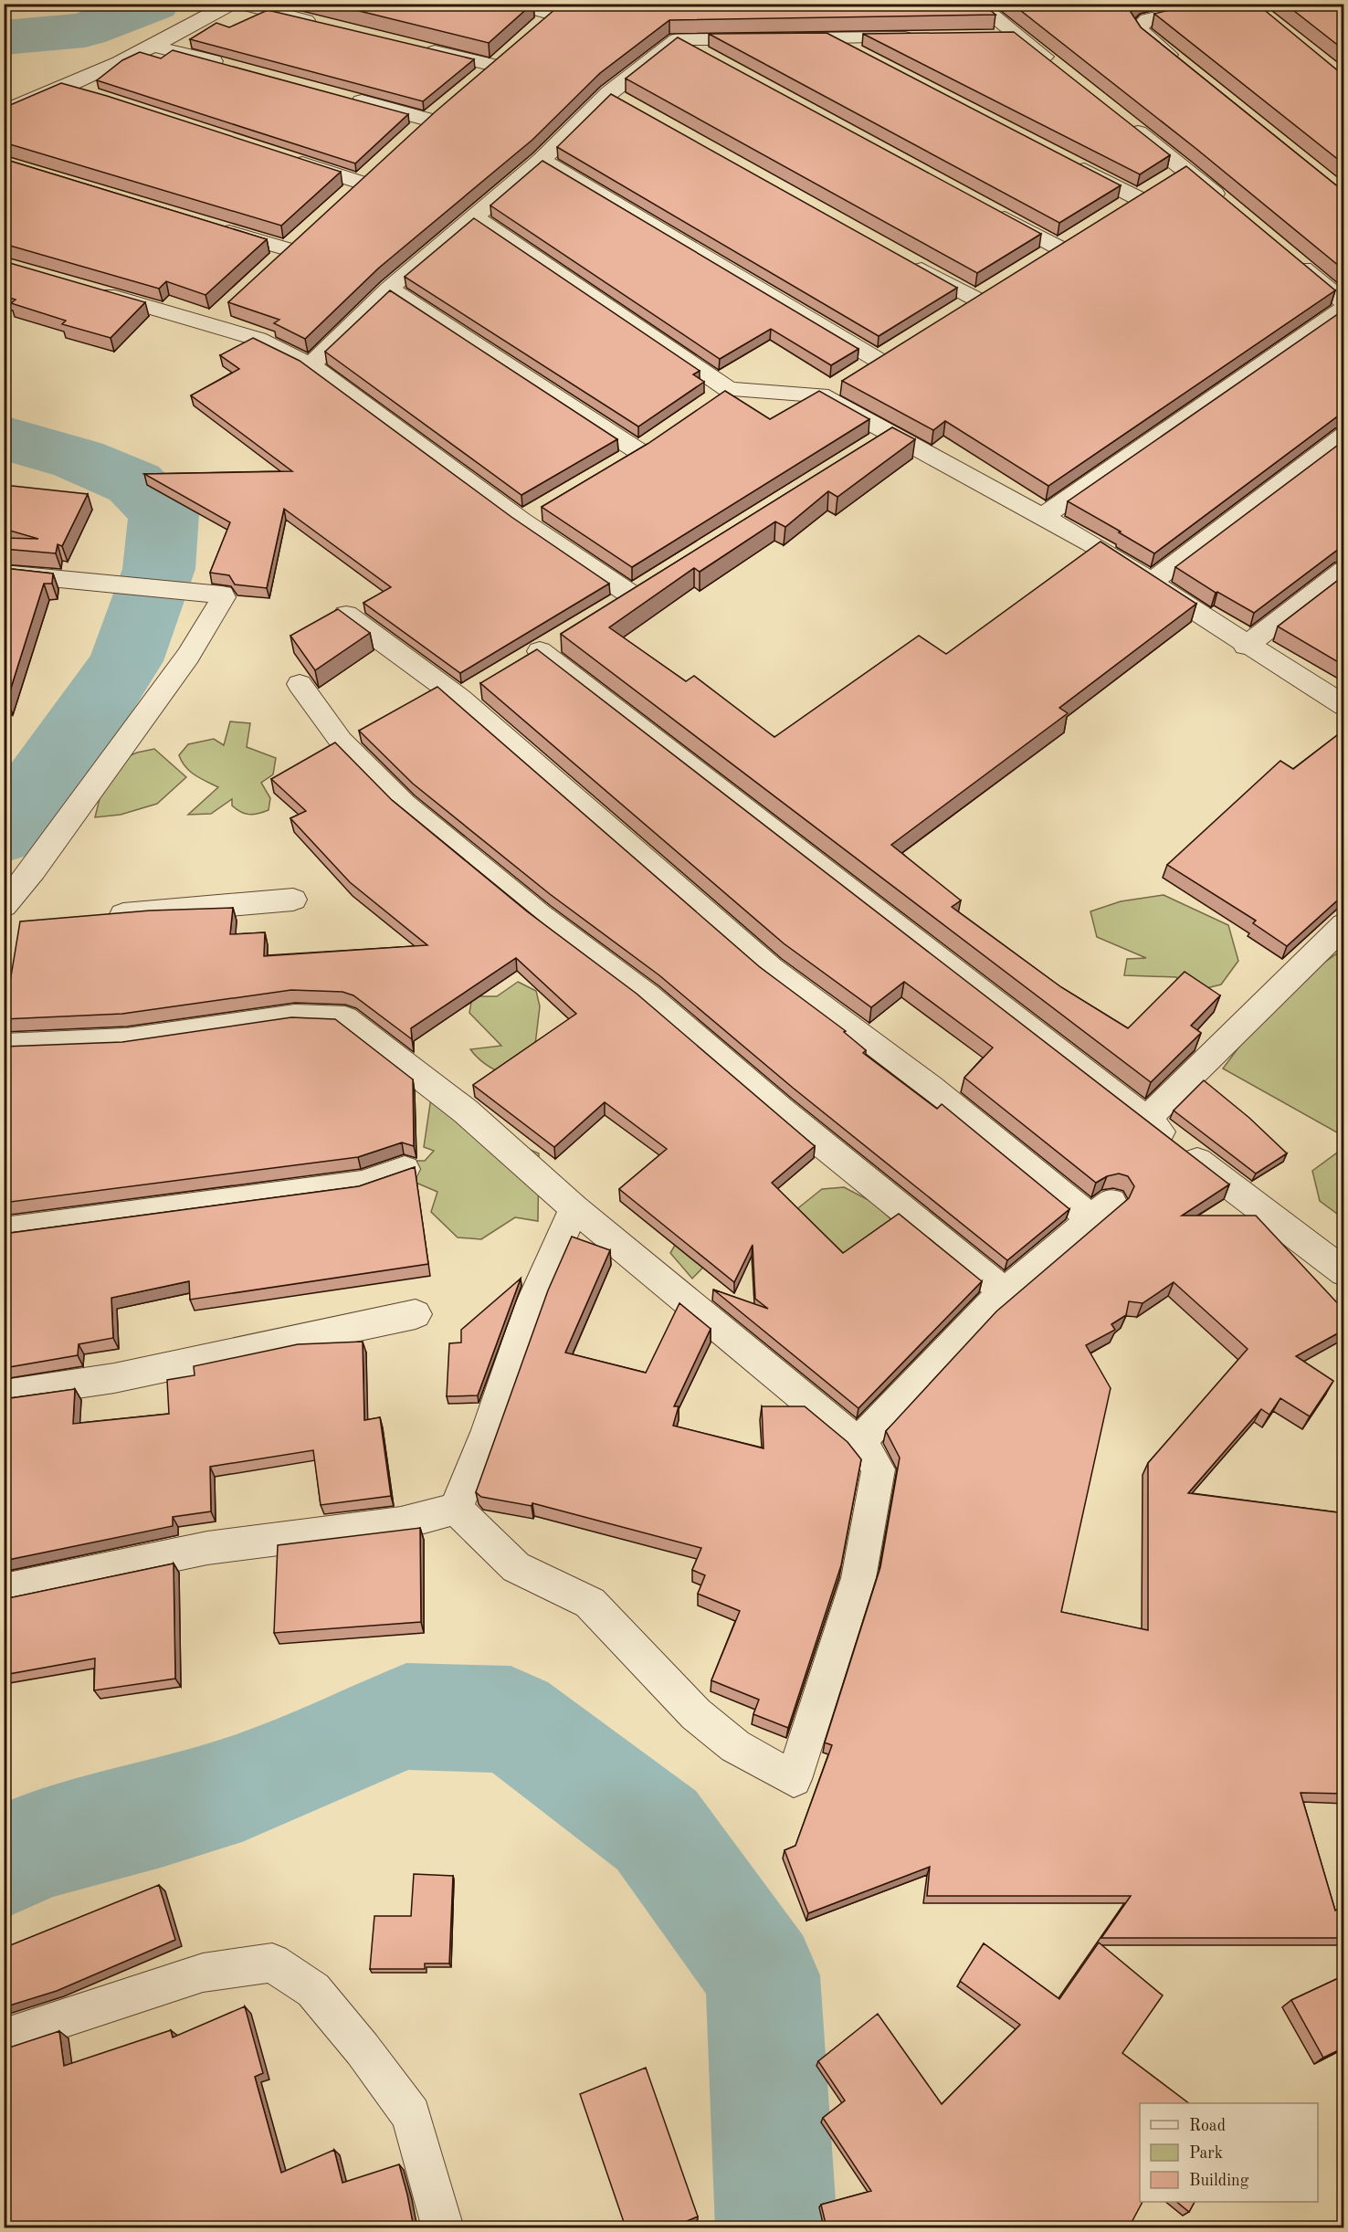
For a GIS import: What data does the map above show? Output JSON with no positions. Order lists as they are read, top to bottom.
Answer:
{
  "legend": ["Road", "Park", "Building"]
}
